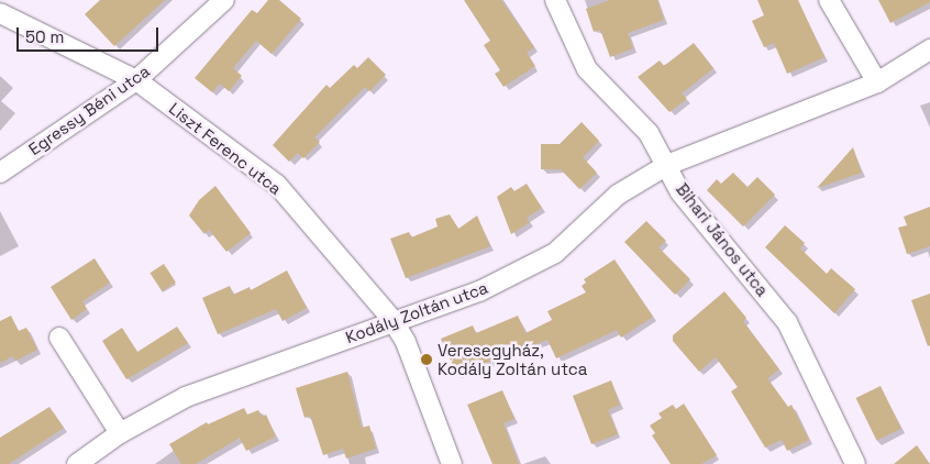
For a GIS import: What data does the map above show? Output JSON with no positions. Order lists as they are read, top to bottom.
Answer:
{
  "streets": {
    "street": [
      "Egressy Béni utca",
      "Liszt Ferenc utca",
      "Bihari János utca",
      "Kodály Zoltán utca"
    ]
  },
  "crossings": [
    ["Egressy Béni utca", "Liszt Ferenc utca"],
    ["Liszt Ferenc utca", "Kodály Zoltán utca"],
    ["Bihari János utca", "Kodály Zoltán utca"]
  ],
  "places": ["Veresegyház, Kodály Zoltán utca"],
  "scale_bar": "50 m"
}
